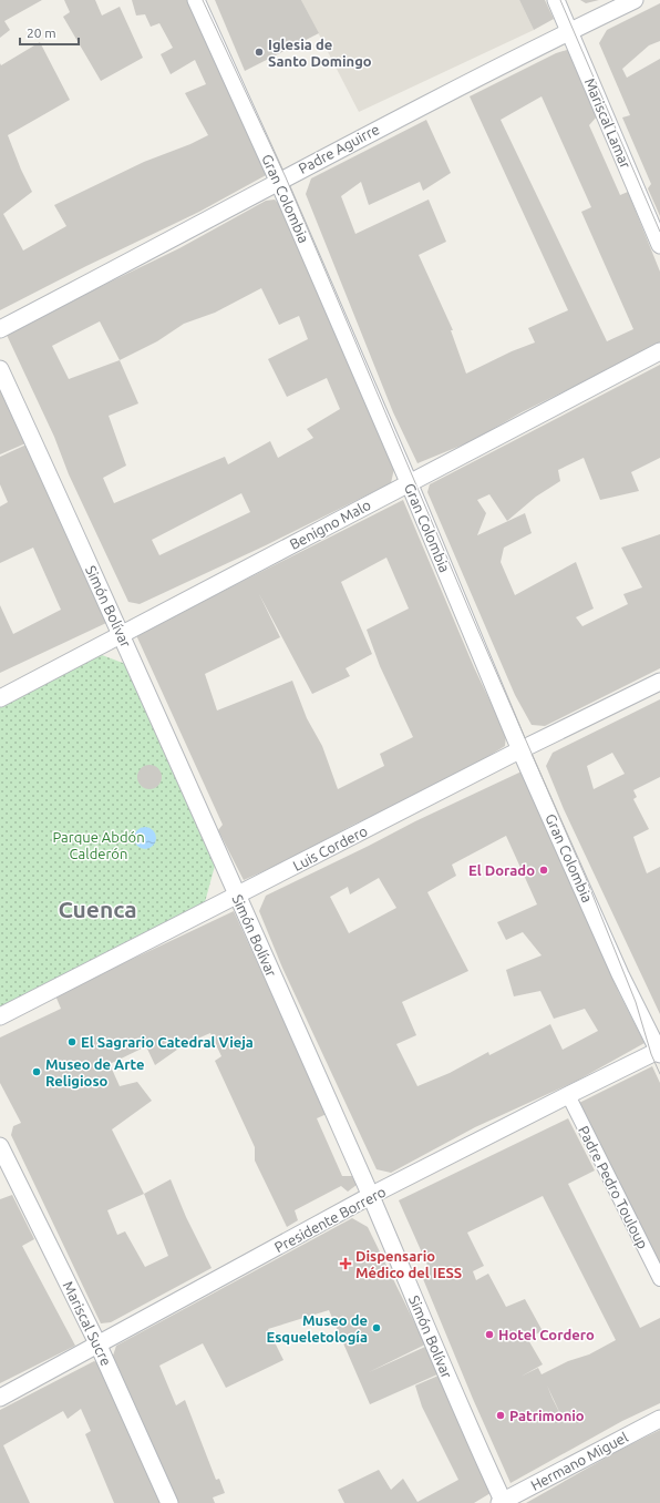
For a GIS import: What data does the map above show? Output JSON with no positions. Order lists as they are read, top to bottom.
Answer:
{
  "streets": {
    "street": [
      "Mariscal Lamar",
      "Padre Aguirre",
      "Gran Colombia",
      "Benigno Malo",
      "Simón Bolívar",
      "Luis Cordero",
      "Padre Pedro Touloup",
      "Presidente Borrero",
      "Mariscal Sucre",
      "Hermano Miguel"
    ]
  },
  "crossings": [
    ["Mariscal Lamar", "Padre Aguirre"],
    ["Padre Aguirre", "Gran Colombia"],
    ["Gran Colombia", "Benigno Malo"],
    ["Gran Colombia", "Luis Cordero"],
    ["Gran Colombia", "Presidente Borrero"],
    ["Benigno Malo", "Simón Bolívar"],
    ["Simón Bolívar", "Luis Cordero"],
    ["Simón Bolívar", "Presidente Borrero"],
    ["Simón Bolívar", "Hermano Miguel"],
    ["Padre Pedro Touloup", "Presidente Borrero"],
    ["Presidente Borrero", "Mariscal Sucre"]
  ],
  "districts": ["Cuenca"],
  "parks": ["Parque Abdón Calderón"],
  "places": {
    "other": [
      "Iglesia de Santo Domingo",
      "El Dorado",
      "El Sagrario Catedral Vieja",
      "Museo de Arte Religioso",
      "Museo de Esqueletología",
      "Hotel Cordero",
      "Patrimonio"
    ],
    "health": ["Dispensario Médico del IESS"]
  },
  "scale_bar": "20 m"
}
